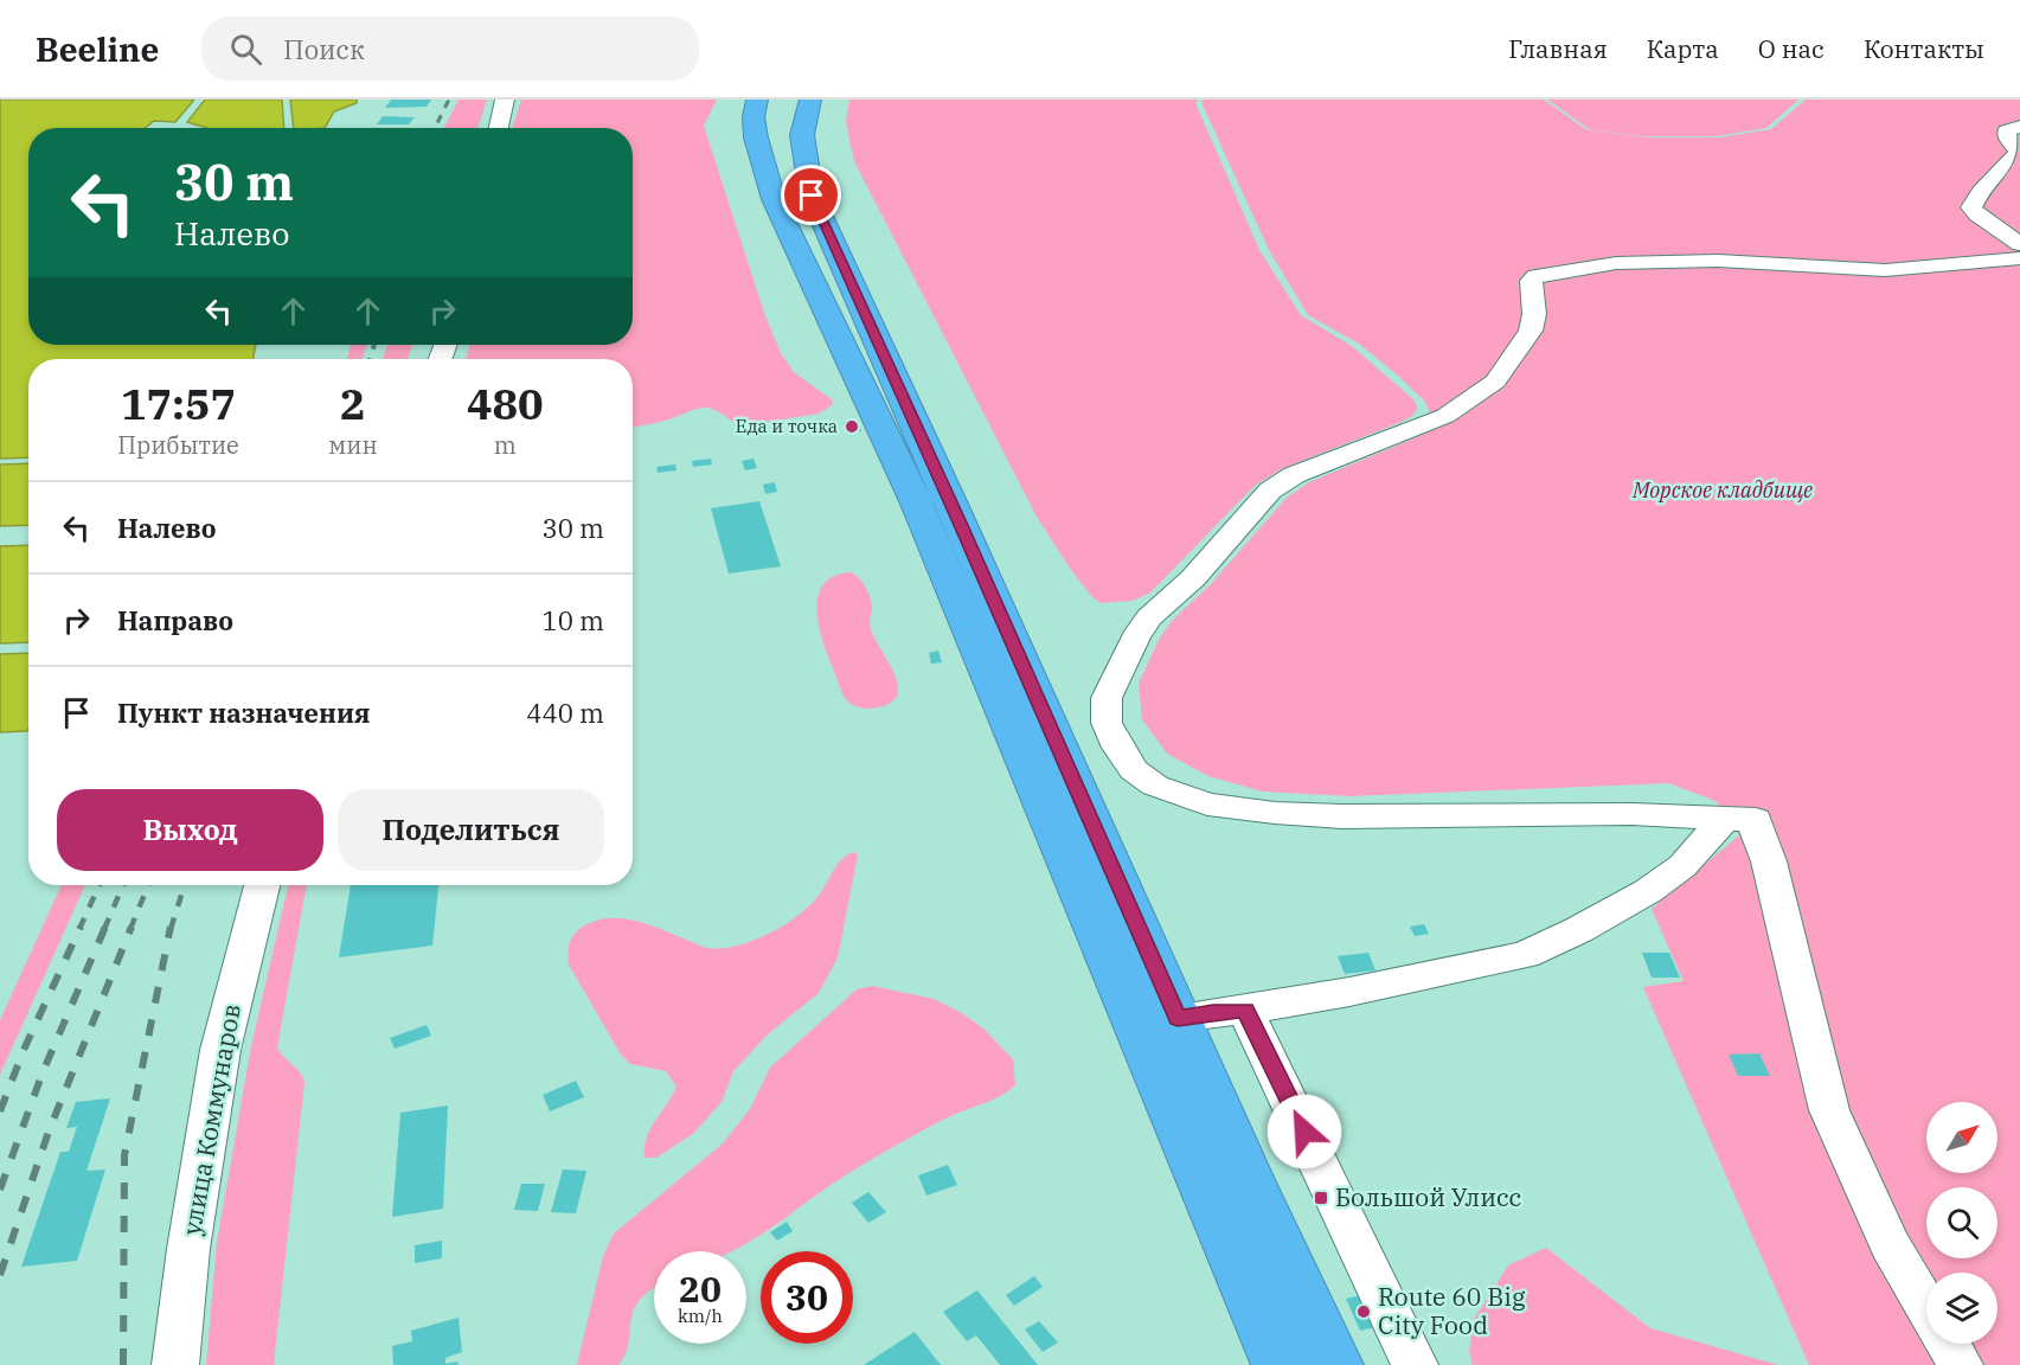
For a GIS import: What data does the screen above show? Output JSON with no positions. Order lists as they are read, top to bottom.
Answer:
{
  "streets": {
    "street": ["улица Коммунаров"]
  },
  "parks": ["Морское кладбище"],
  "places": {
    "other": ["Еда и точка", "Route 60 Big City Food"],
    "transit": ["Большой Улисс"]
  },
  "north": "top right",
  "page": {
    "header": "Beeline",
    "search": "Поиск",
    "nav": [
      "Главная",
      "Карта",
      "О нас",
      "Контакты"
    ],
    "turn": ["30 m", "Налево"],
    "eta": [
      "17:57",
      "Прибытие",
      "2",
      "мин",
      "480",
      "m"
    ],
    "list": [
      {
        "name": "Налево",
        "value": "30 m"
      },
      {
        "name": "Направо",
        "value": "10 m"
      },
      {
        "name": "Пункт назначения",
        "value": "440 m"
      }
    ],
    "buttons": ["Выход", "Поделиться"],
    "speed": "20 km/h",
    "limit": "30"
  }
}
